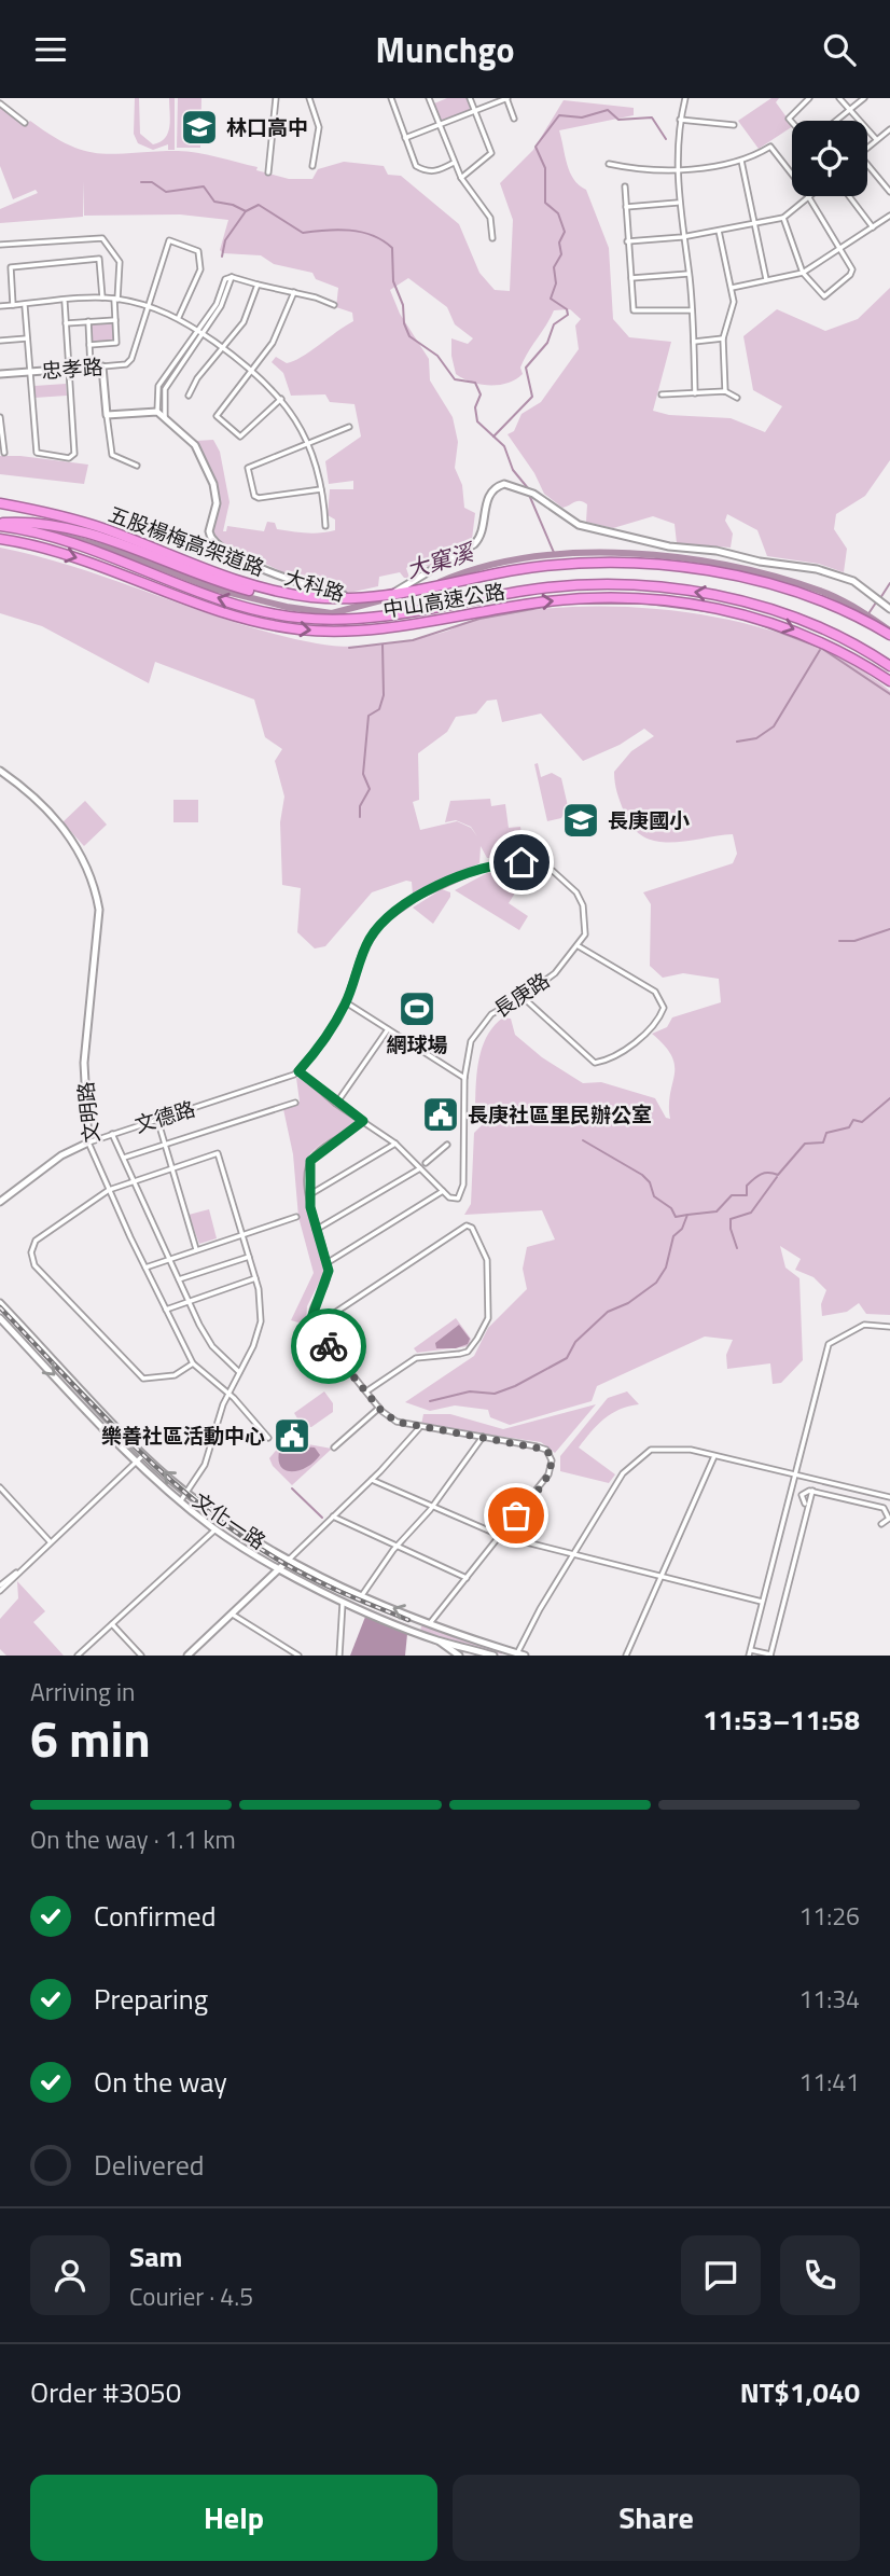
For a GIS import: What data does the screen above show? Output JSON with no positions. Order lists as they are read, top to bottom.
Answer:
{
  "streets": {
    "highway": ["五股楊梅高架道路", "中山高速公路"],
    "street": [
      "忠孝路",
      "大科路",
      "長庚路",
      "文明路",
      "文德路",
      "文化一路"
    ]
  },
  "crossings": [
    ["五股楊梅高架道路", "中山高速公路"],
    ["文明路", "文德路"]
  ],
  "water": ["大窠溪"],
  "places": {
    "school or university": ["林口高中", "長庚國小"],
    "sports": ["網球場"],
    "public building": ["長庚社區里民辦公室", "樂善社區活動中心"]
  },
  "page": {
    "header": "Munchgo",
    "heading": ["6 min", "Arriving in", "11:53–11:58"],
    "panel": [
      "Sam",
      "Courier · 4.5",
      "Order #3050",
      "NT$1,040"
    ],
    "bar": "On the way · 1.1 km",
    "list": [
      ["Confirmed", "11:26"],
      ["Preparing", "11:34"],
      ["On the way", "11:41"],
      "Delivered"
    ],
    "buttons": ["Help", "Share"]
  }
}
